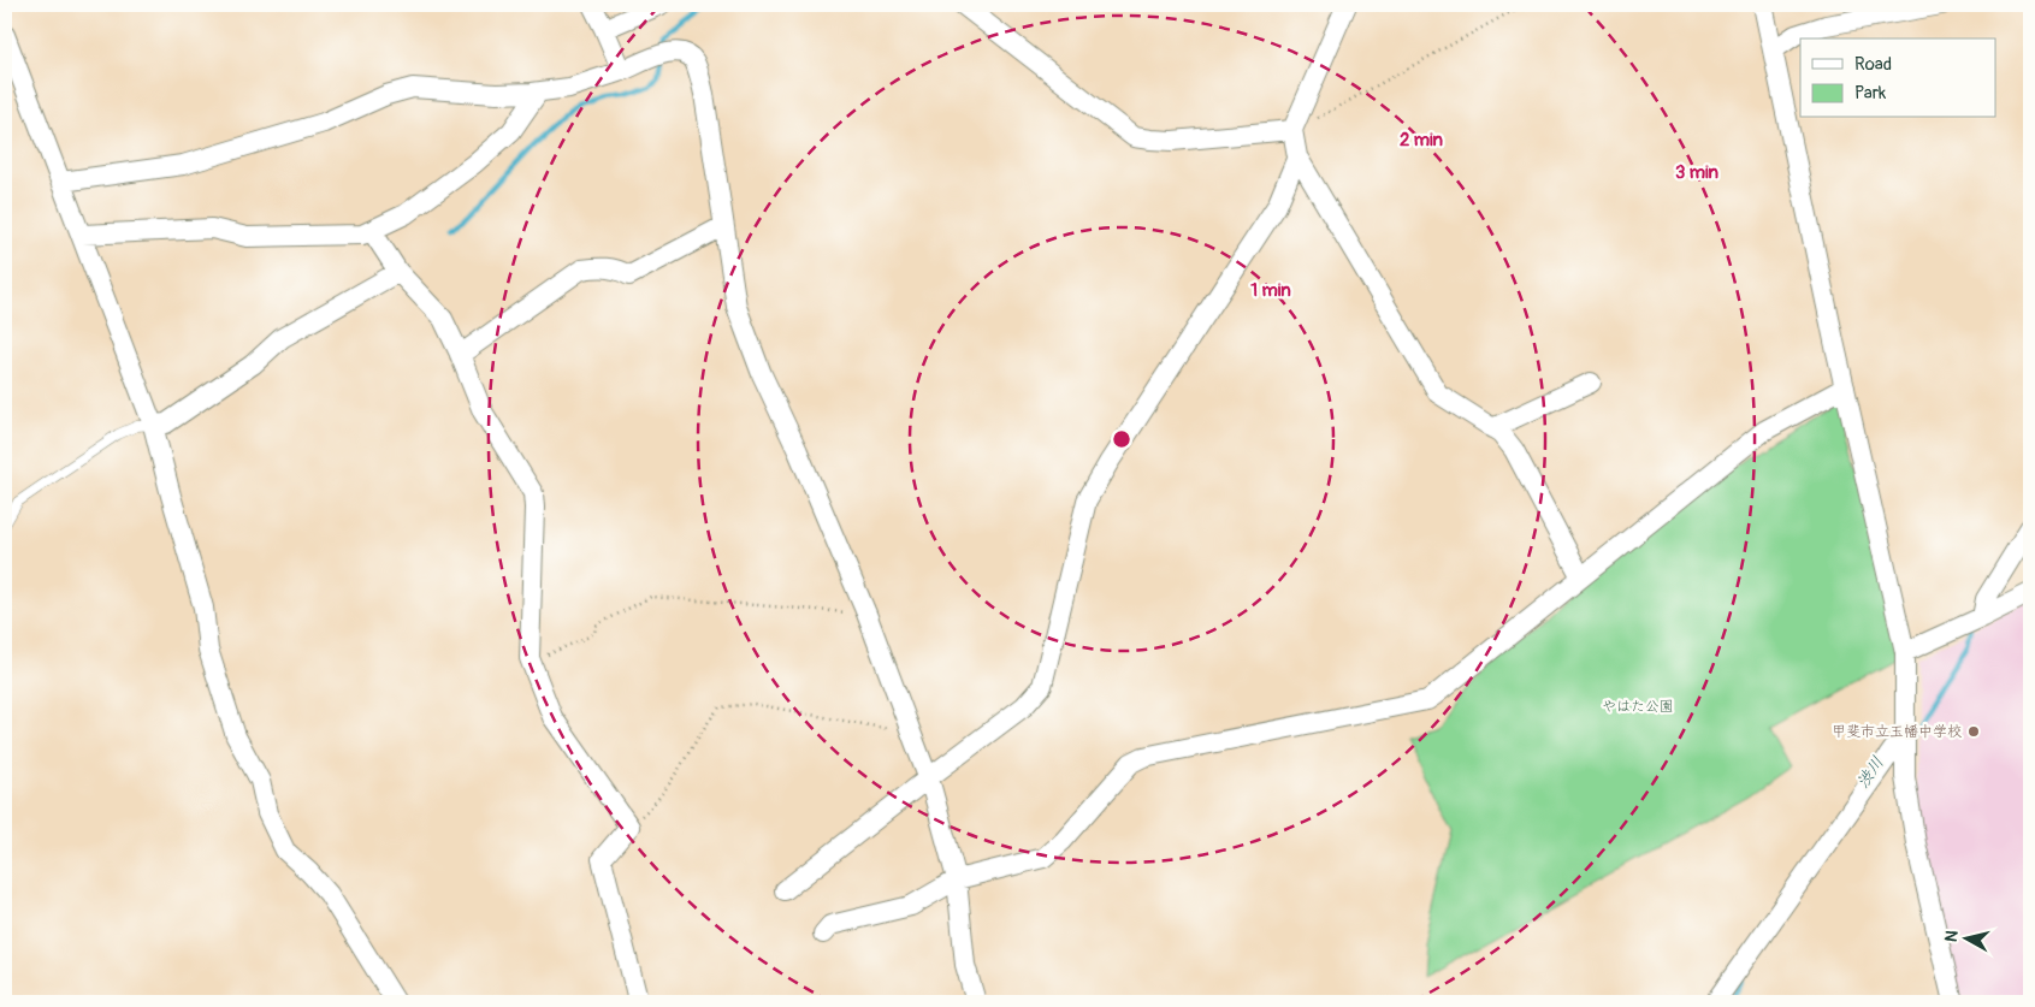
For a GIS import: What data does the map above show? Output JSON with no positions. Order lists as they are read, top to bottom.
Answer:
{
  "water": ["渋川"],
  "parks": ["やはた公園"],
  "places": ["甲斐市立玉幡中学校"],
  "legend": ["Road", "Park"],
  "north": "left",
  "rings": ["2 min", "3 min", "1 min"]
}
